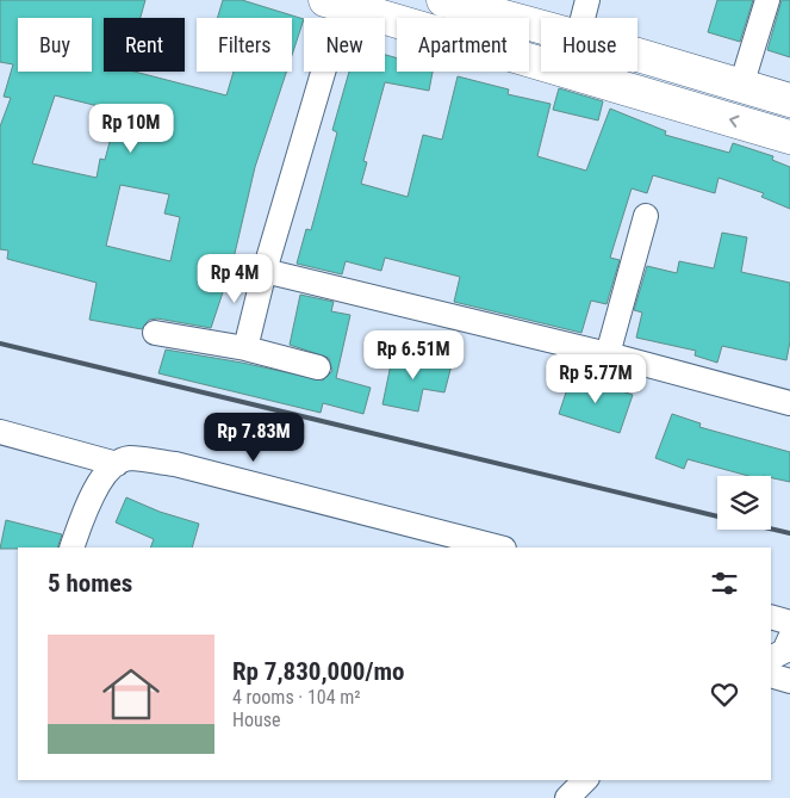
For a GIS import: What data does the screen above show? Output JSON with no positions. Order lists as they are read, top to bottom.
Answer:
{
  "page": {
    "chip": [
      "Buy",
      "Rent",
      "Filters",
      "New",
      "Apartment",
      "House"
    ],
    "price": [
      "Rp 10M",
      "Rp 4M",
      "Rp 6.51M",
      "Rp 5.77M",
      "Rp 7.83M"
    ],
    "heading": "5 homes",
    "list": [
      {
        "name": "Rp 7,830,000/mo",
        "note": "4 rooms · 104 m² · House"
      }
    ]
  }
}
